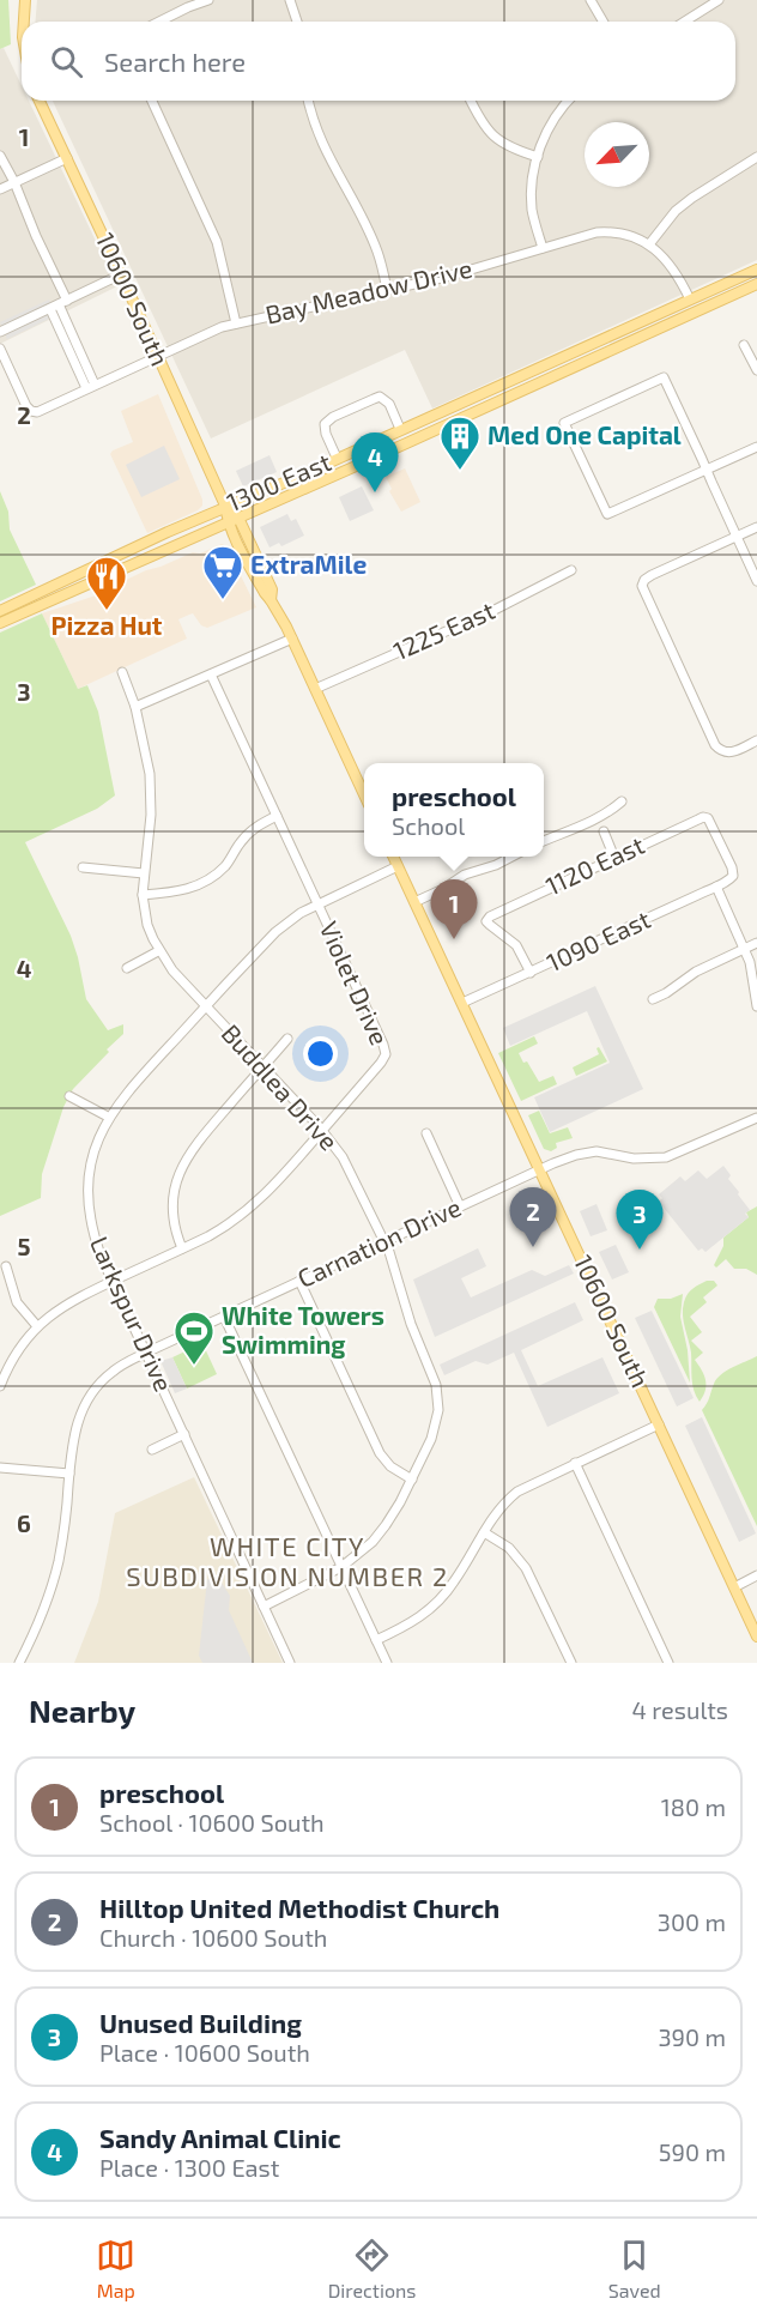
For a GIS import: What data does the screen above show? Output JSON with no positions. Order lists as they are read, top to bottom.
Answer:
{
  "streets": {
    "main road": ["10600 South", "1300 East"],
    "street": [
      "Bay Meadow Drive",
      "1225 East",
      "1120 East",
      "1090 East",
      "Violet Drive",
      "Buddlea Drive",
      "Carnation Drive",
      "Larkspur Drive"
    ]
  },
  "crossings": [
    ["Bay Meadow Drive", "10600 South"],
    ["Bay Meadow Drive", "1300 East"],
    ["10600 South", "1300 East"],
    ["10600 South", "1225 East"],
    ["10600 South", "1090 East"],
    ["10600 South", "Carnation Drive"],
    ["10600 South", "Larkspur Drive"],
    ["1120 East", "1090 East"],
    ["Violet Drive", "Buddlea Drive"],
    ["Violet Drive", "Larkspur Drive"],
    ["Buddlea Drive", "Carnation Drive"],
    ["Buddlea Drive", "Larkspur Drive"],
    ["Carnation Drive", "Larkspur Drive"]
  ],
  "districts": ["WHITE CITY SUBDIVISION NUMBER 2"],
  "places": {
    "building": ["Med One Capital"],
    "supermarket": ["ExtraMile"],
    "restaurant": ["Pizza Hut"],
    "sports": ["White Towers Swimming"]
  },
  "north": "bottom left",
  "page": {
    "search": "Search here",
    "pins": [
      "4",
      "1",
      "2",
      "3"
    ],
    "popup": ["preschool", "School"],
    "heading": ["Nearby", "4 results"],
    "list": [
      {
        "mark": "1",
        "name": "preschool",
        "note": "School · 10600 South",
        "value": "180 m"
      },
      {
        "mark": "2",
        "name": "Hilltop United Methodist Church",
        "note": "Church · 10600 South",
        "value": "300 m"
      },
      {
        "mark": "3",
        "name": "Unused Building",
        "note": "Place · 10600 South",
        "value": "390 m"
      },
      {
        "mark": "4",
        "name": "Sandy Animal Clinic",
        "note": "Place · 1300 East",
        "value": "590 m"
      }
    ],
    "nav": ["Map", "Directions", "Saved"]
  },
  "grid": {
    "rows": [
      "1",
      "2",
      "3",
      "4",
      "5",
      "6"
    ]
  }
}
